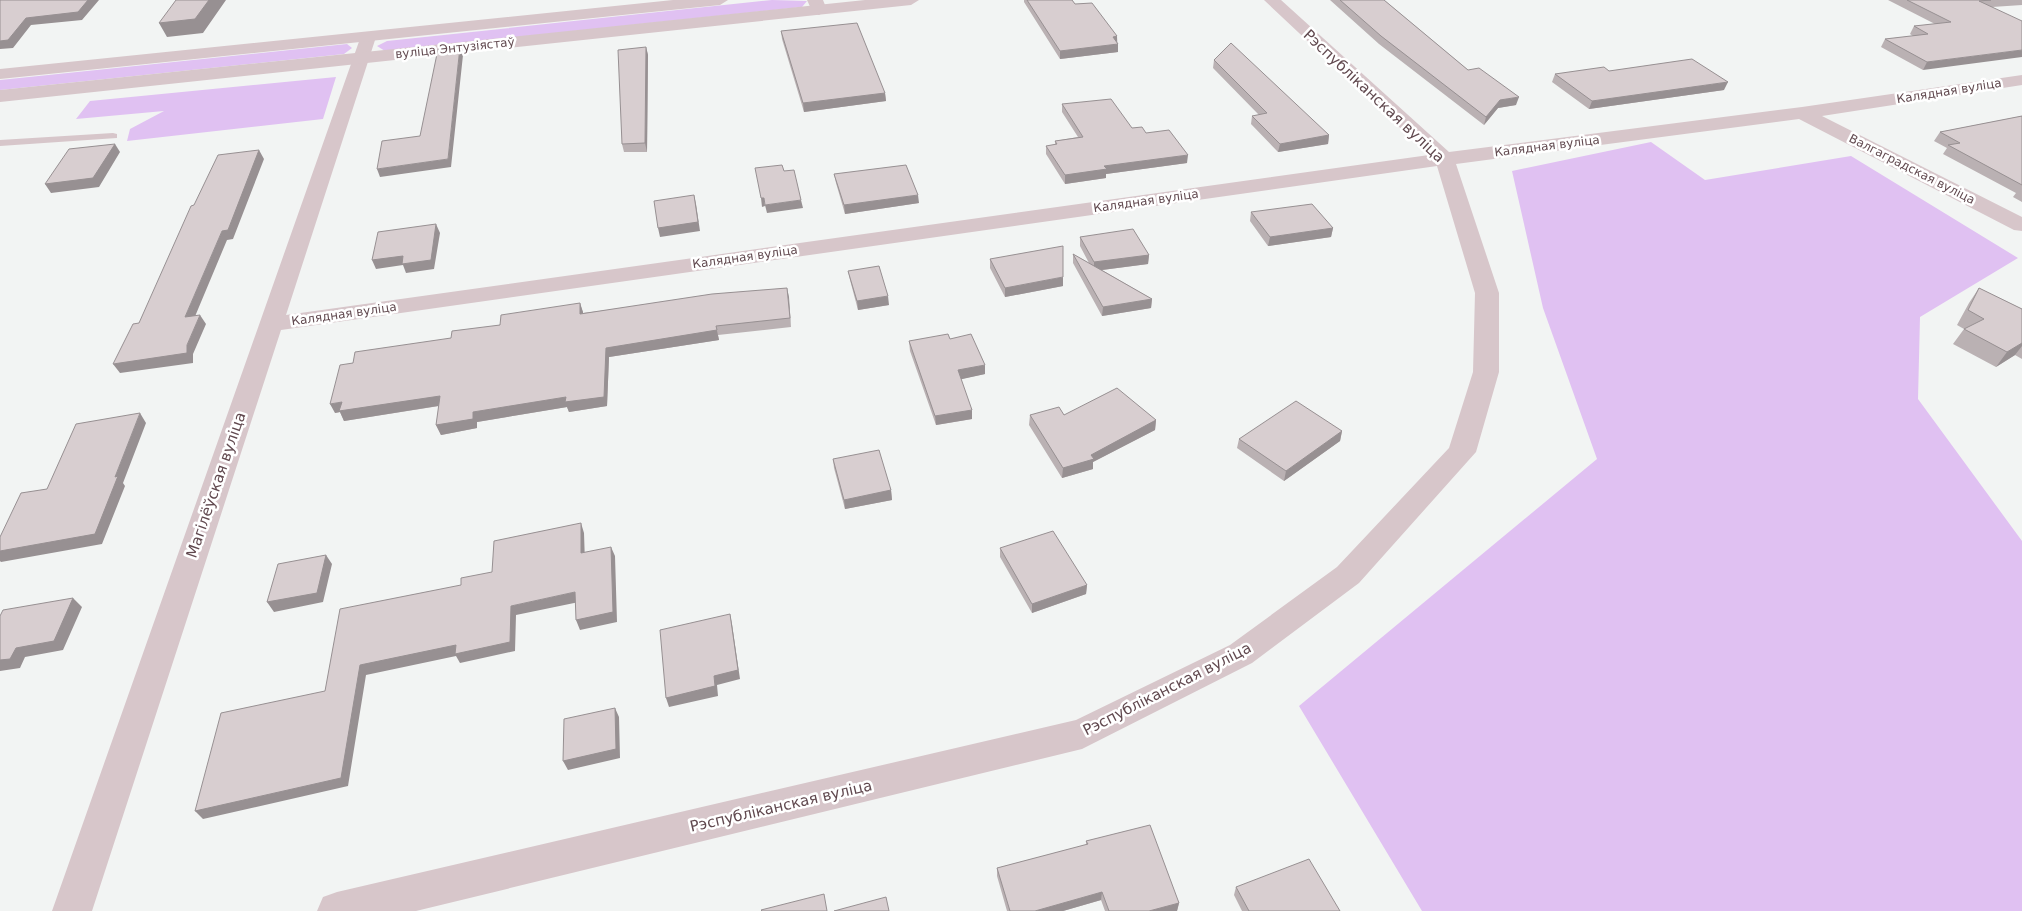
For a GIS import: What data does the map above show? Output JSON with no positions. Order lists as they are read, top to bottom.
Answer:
{
  "streets": {
    "street": [
      "вуліца Энтузіястаў",
      "Калядная вуліца",
      "Рэспубліканская вуліца",
      "Валгаградская вуліца",
      "Магілёўская вуліца"
    ]
  },
  "crossings": [
    ["вуліца Энтузіястаў", "Магілёўская вуліца"],
    ["Калядная вуліца", "Рэспубліканская вуліца"],
    ["Калядная вуліца", "Валгаградская вуліца"],
    ["Калядная вуліца", "Магілёўская вуліца"]
  ]
}
